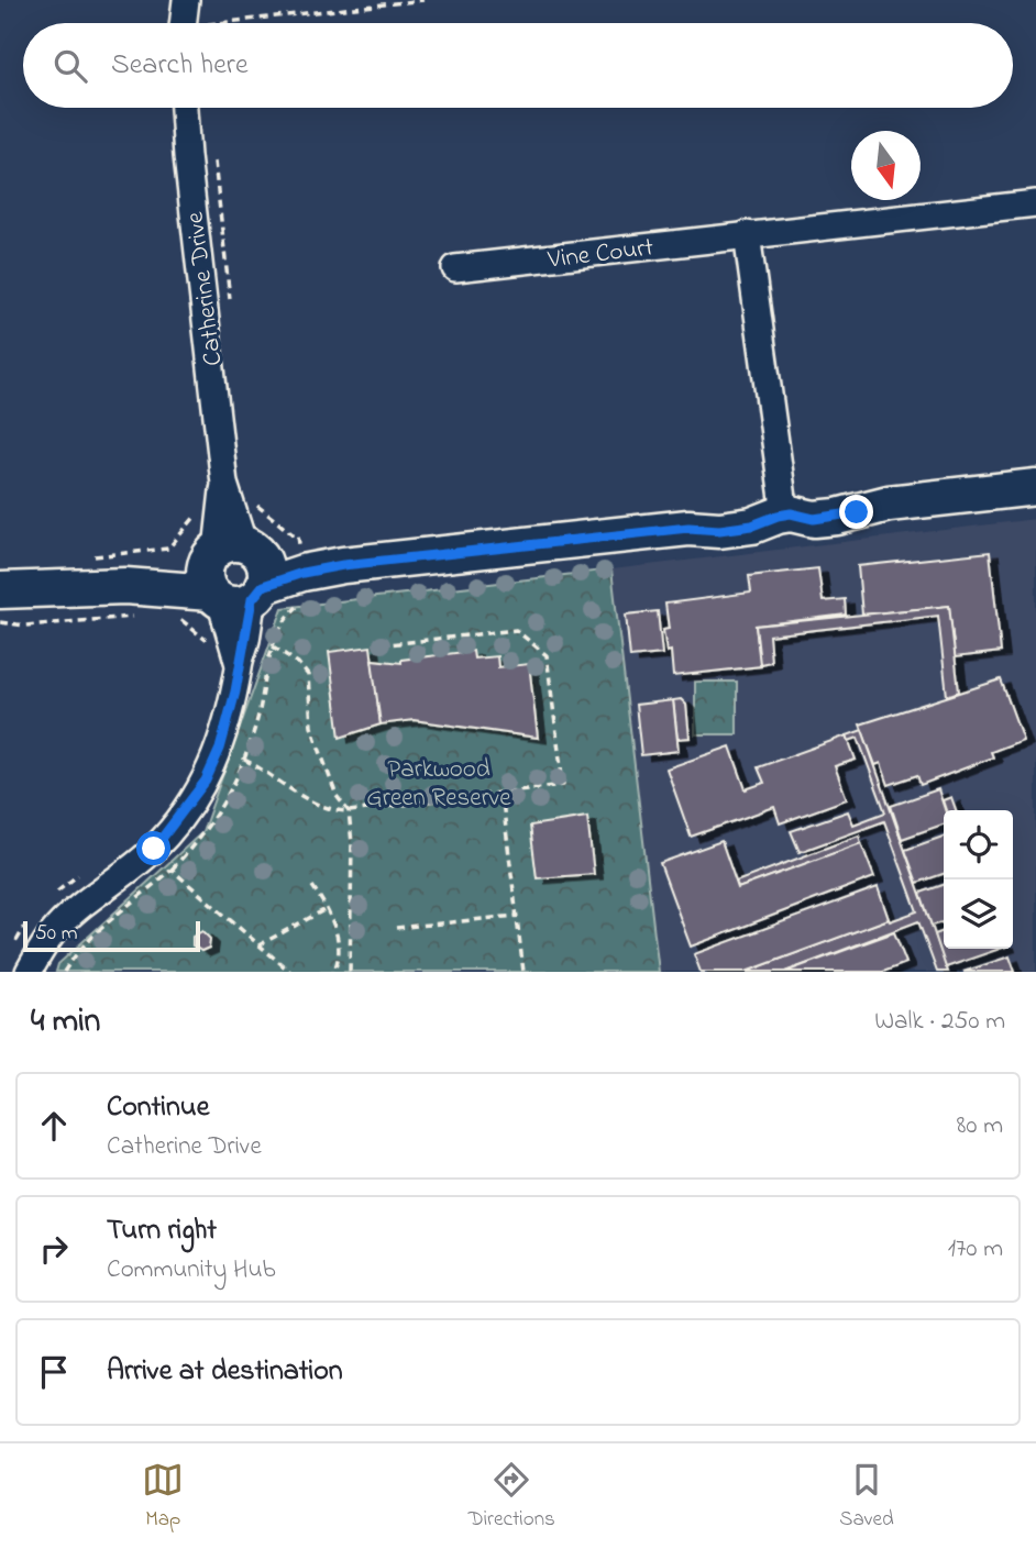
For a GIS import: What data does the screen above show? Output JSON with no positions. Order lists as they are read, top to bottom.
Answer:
{
  "streets": {
    "street": ["Vine Court", "Catherine Drive"]
  },
  "parks": ["Parkwood Green Reserve"],
  "scale_bar": "50 m",
  "north": "bottom",
  "page": {
    "search": "Search here",
    "scale": "50 m",
    "heading": ["4 min", "Walk · 250 m"],
    "list": [
      ["Continue", "Catherine Drive", "80 m"],
      ["Turn right", "Community Hub", "170 m"],
      "Arrive at destination"
    ],
    "nav": ["Map", "Directions", "Saved"]
  }
}
